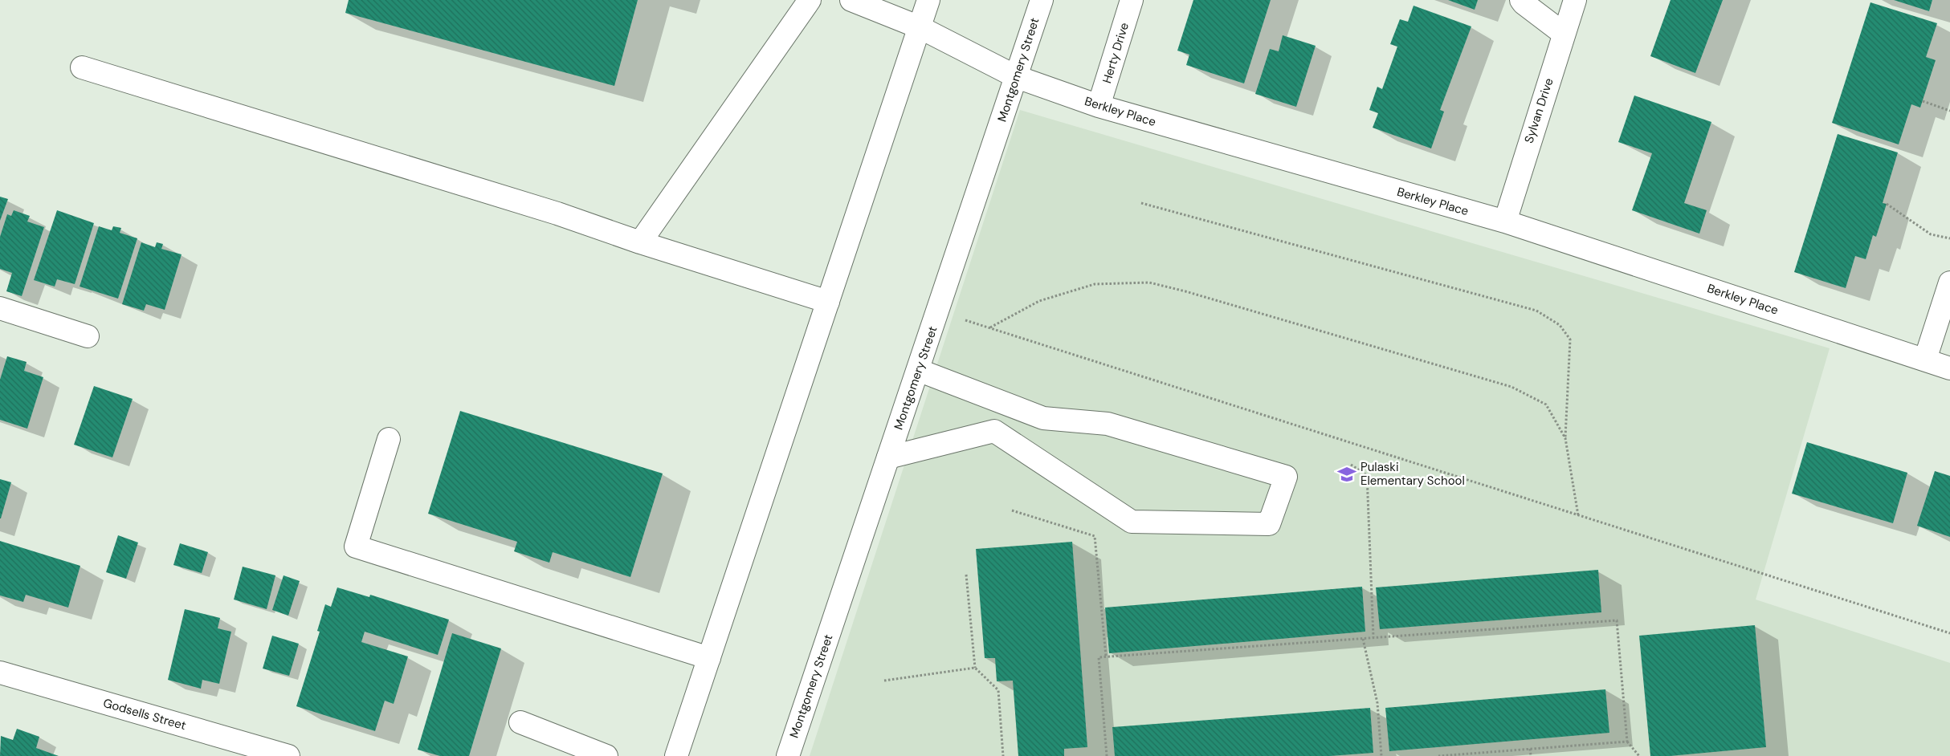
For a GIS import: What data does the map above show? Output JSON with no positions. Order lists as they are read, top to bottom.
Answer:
{
  "streets": {
    "street": [
      "Herty Drive",
      "Montgomery Street",
      "Sylvan Drive",
      "Berkley Place",
      "Godsells Street"
    ]
  },
  "crossings": [
    ["Herty Drive", "Berkley Place"],
    ["Montgomery Street", "Berkley Place"],
    ["Sylvan Drive", "Berkley Place"]
  ],
  "places": {
    "school or university": ["Pulaski Elementary School"]
  }
}
